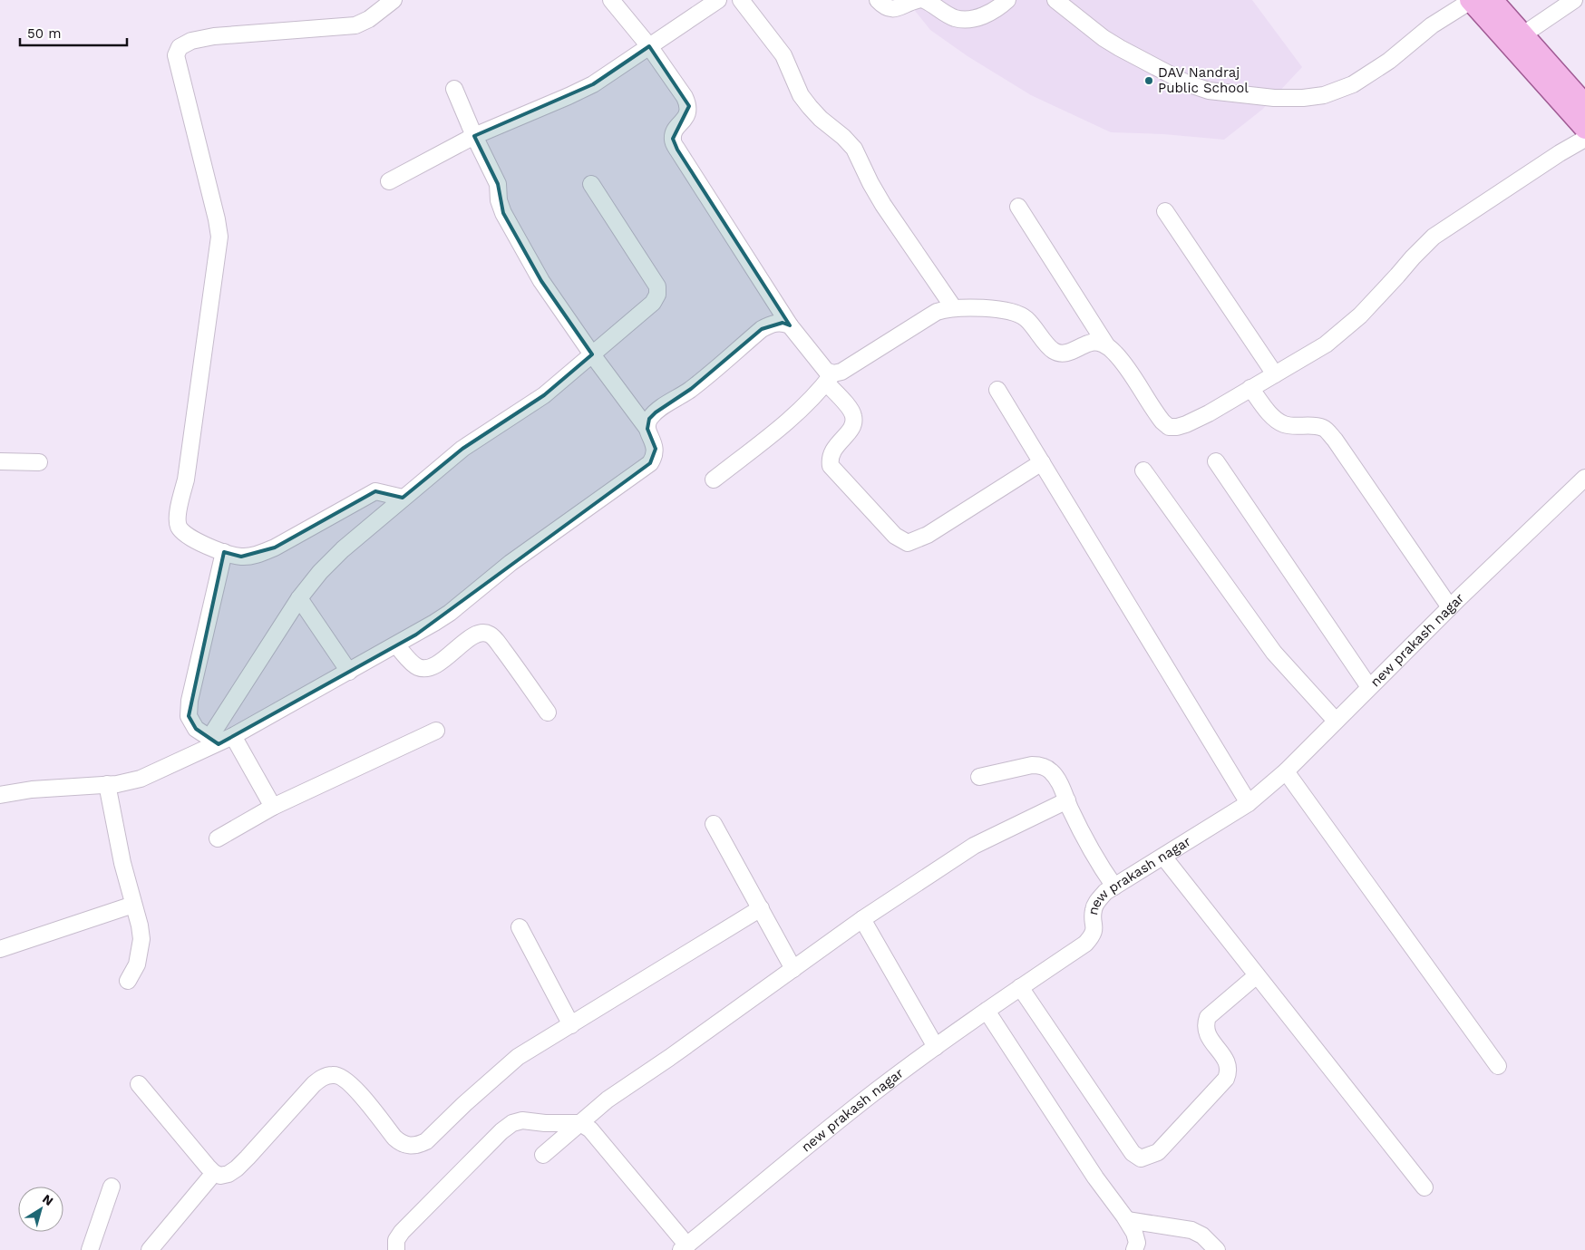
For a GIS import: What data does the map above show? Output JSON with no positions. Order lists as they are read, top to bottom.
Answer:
{
  "streets": {
    "street": ["new prakash nagar"]
  },
  "places": ["DAV Nandraj Public School"],
  "scale_bar": "50 m",
  "north": "top right"
}
